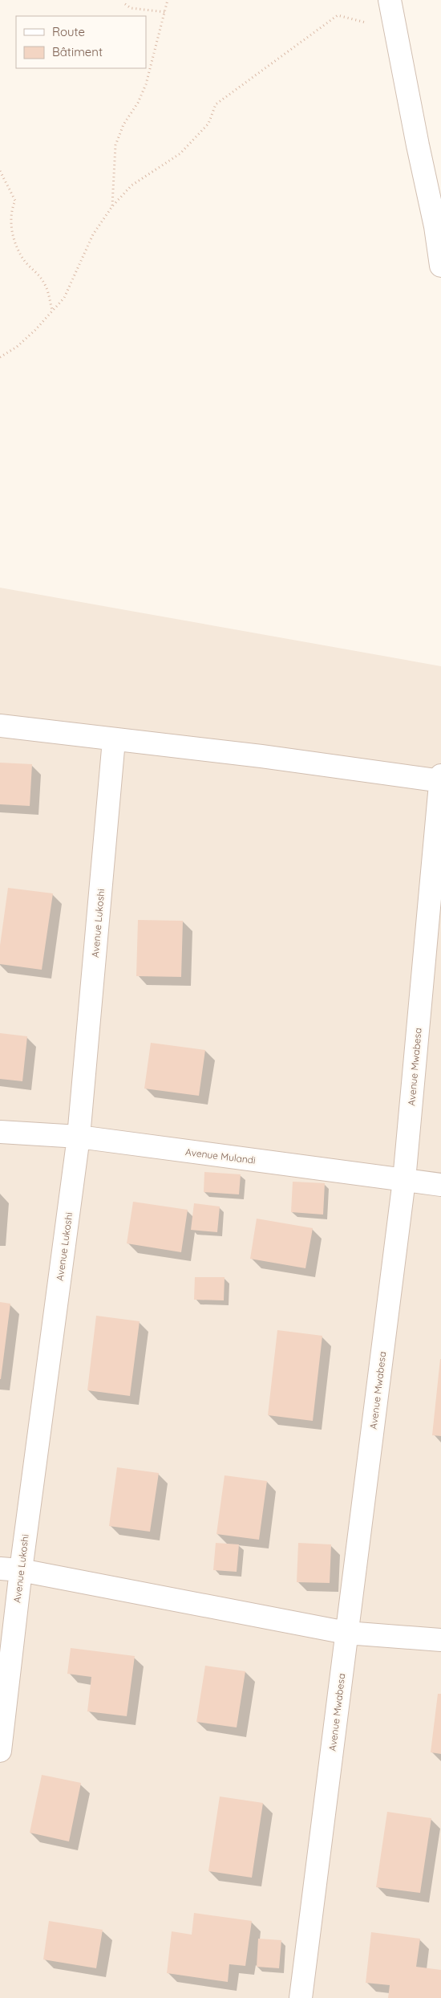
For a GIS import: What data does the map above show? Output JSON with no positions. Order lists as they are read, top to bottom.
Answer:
{
  "streets": {
    "street": ["Avenue Lukoshi", "Avenue Mwabesa", "Avenue Mulandi"]
  },
  "crossings": [
    ["Avenue Lukoshi", "Avenue Mulandi"],
    ["Avenue Mwabesa", "Avenue Mulandi"]
  ],
  "legend": ["Route", "Bâtiment"]
}
